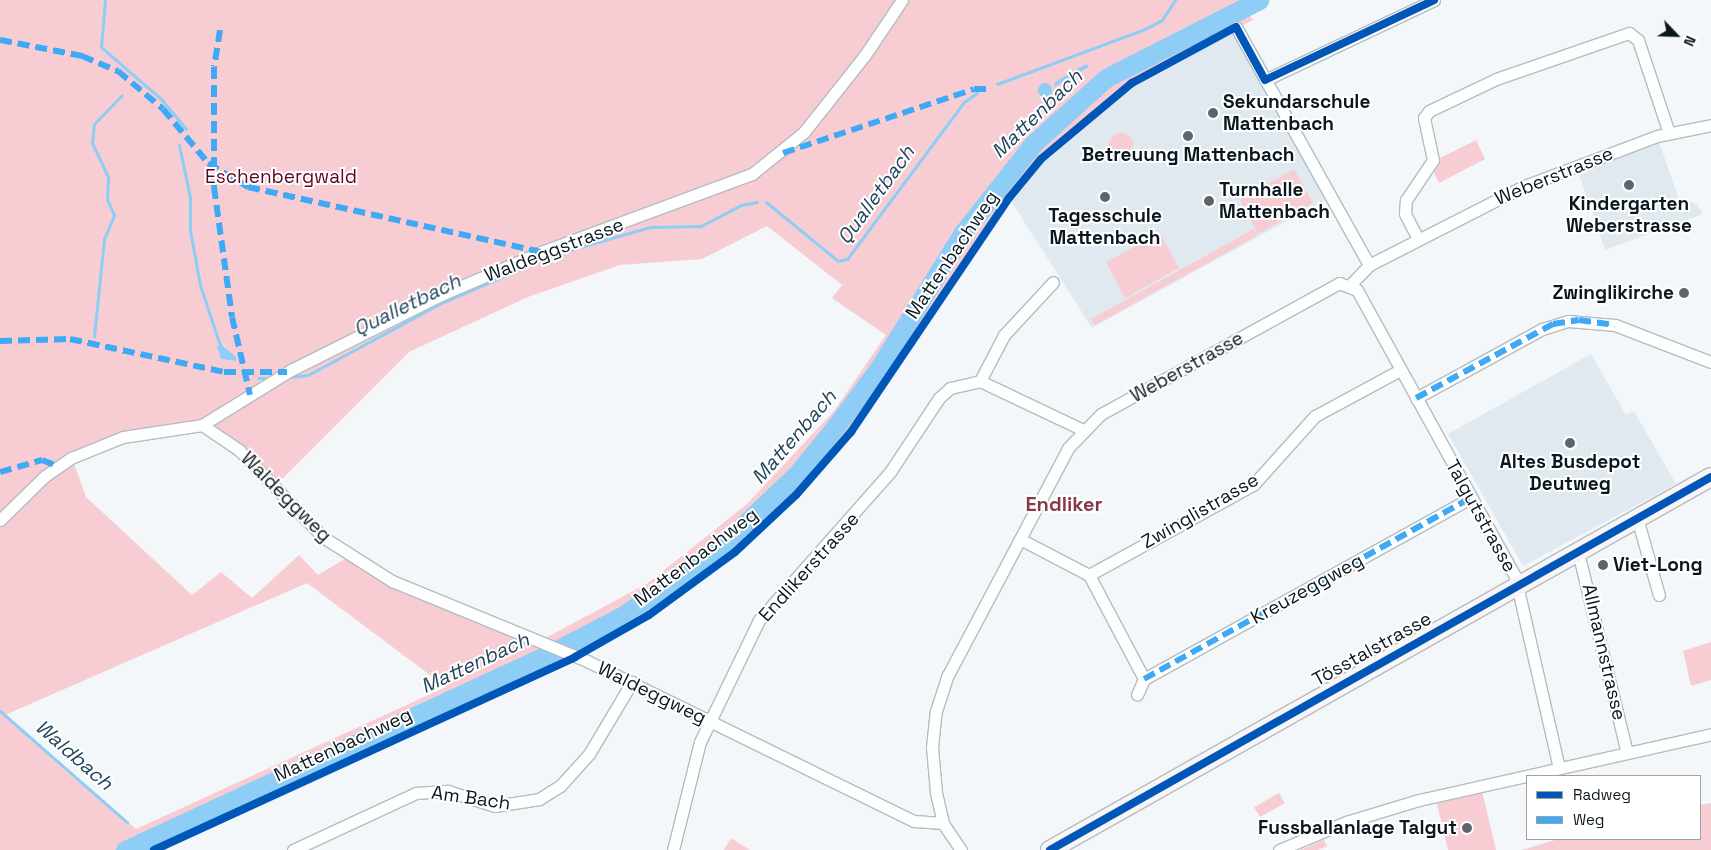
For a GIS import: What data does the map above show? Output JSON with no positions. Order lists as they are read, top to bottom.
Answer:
{
  "streets": {
    "main road": ["Tösstalstrasse"],
    "street": [
      "Weberstrasse",
      "Waldeggstrasse",
      "Waldeggweg",
      "Zwinglistrasse",
      "Talgutstrasse",
      "Endlikerstrasse",
      "Kreuzeggweg",
      "Allmannstrasse",
      "Am Bach"
    ],
    "cycle path": ["Mattenbachweg"]
  },
  "crossings": [
    ["Weberstrasse", "Waldeggweg"],
    ["Weberstrasse", "Talgutstrasse"],
    ["Waldeggstrasse", "Waldeggweg"],
    ["Waldeggweg", "Endlikerstrasse"],
    ["Waldeggweg", "Am Bach"],
    ["Zwinglistrasse", "Talgutstrasse"],
    ["Talgutstrasse", "Kreuzeggweg"],
    ["Talgutstrasse", "Tösstalstrasse"],
    ["Tösstalstrasse", "Allmannstrasse"]
  ],
  "districts": ["Endliker"],
  "water": ["Mattenbach", "Qualletbach", "Waldbach"],
  "parks": ["Eschenbergwald"],
  "places": [
    "Sekundarschule Mattenbach",
    "Betreuung Mattenbach",
    "Kindergarten Weberstrasse",
    "Tagesschule Mattenbach",
    "Turnhalle Mattenbach",
    "Zwinglikirche",
    "Altes Busdepot Deutweg",
    "Viet-Long",
    "Fussballanlage Talgut"
  ],
  "legend": ["Radweg", "Weg"],
  "north": "bottom right"
}
